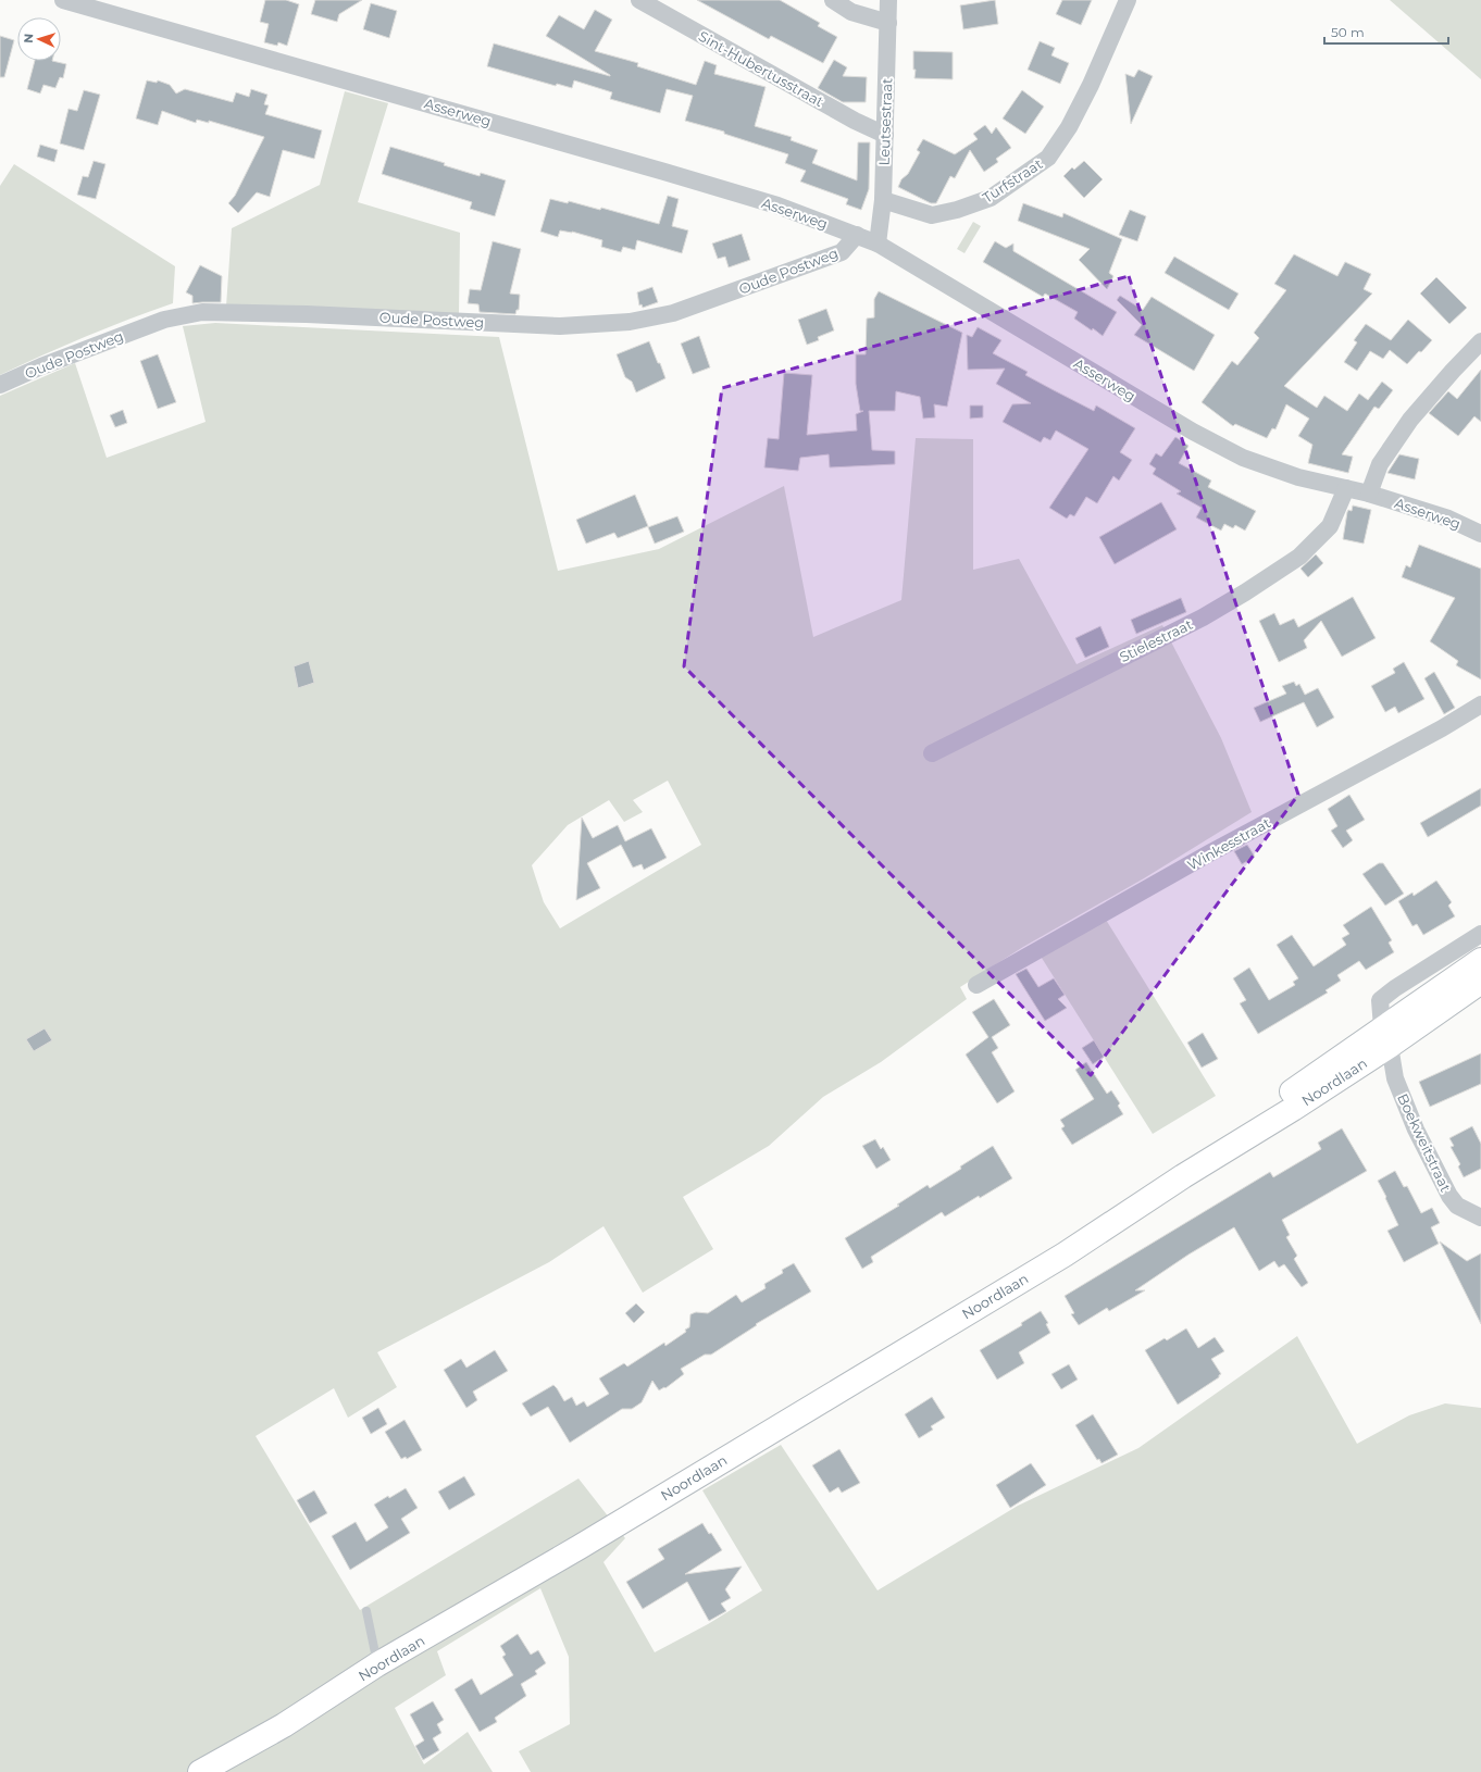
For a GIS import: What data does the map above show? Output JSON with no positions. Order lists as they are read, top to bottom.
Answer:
{
  "streets": {
    "main road": ["Noordlaan"],
    "street": [
      "Sint-Hubertusstraat",
      "Asserweg",
      "Leutsestraat",
      "Turfstraat",
      "Oude Postweg",
      "Stielestraat",
      "Winkesstraat",
      "Boekweitstraat"
    ]
  },
  "crossings": [
    ["Sint-Hubertusstraat", "Leutsestraat"],
    ["Asserweg", "Leutsestraat"],
    ["Asserweg", "Oude Postweg"],
    ["Asserweg", "Stielestraat"],
    ["Leutsestraat", "Turfstraat"],
    ["Noordlaan", "Boekweitstraat"]
  ],
  "scale_bar": "50 m",
  "north": "left"
}
